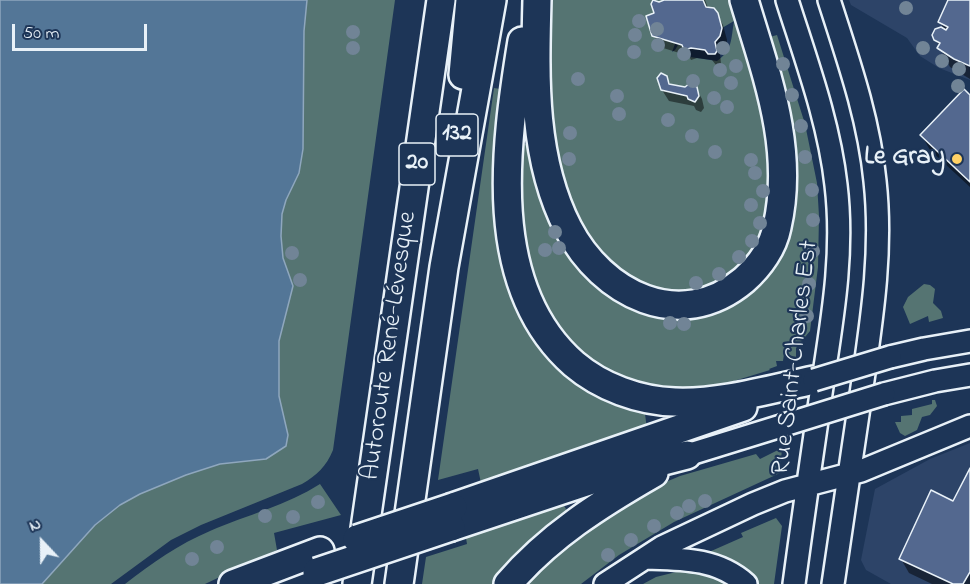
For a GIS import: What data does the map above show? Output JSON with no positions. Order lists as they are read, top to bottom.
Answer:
{
  "streets": {
    "highway": ["132", "20", "Autoroute René-Lévesque"],
    "street": ["Rue Saint-Charles Est"]
  },
  "places": ["Le Gray"],
  "scale_bar": "50 m",
  "north": "top"
}
